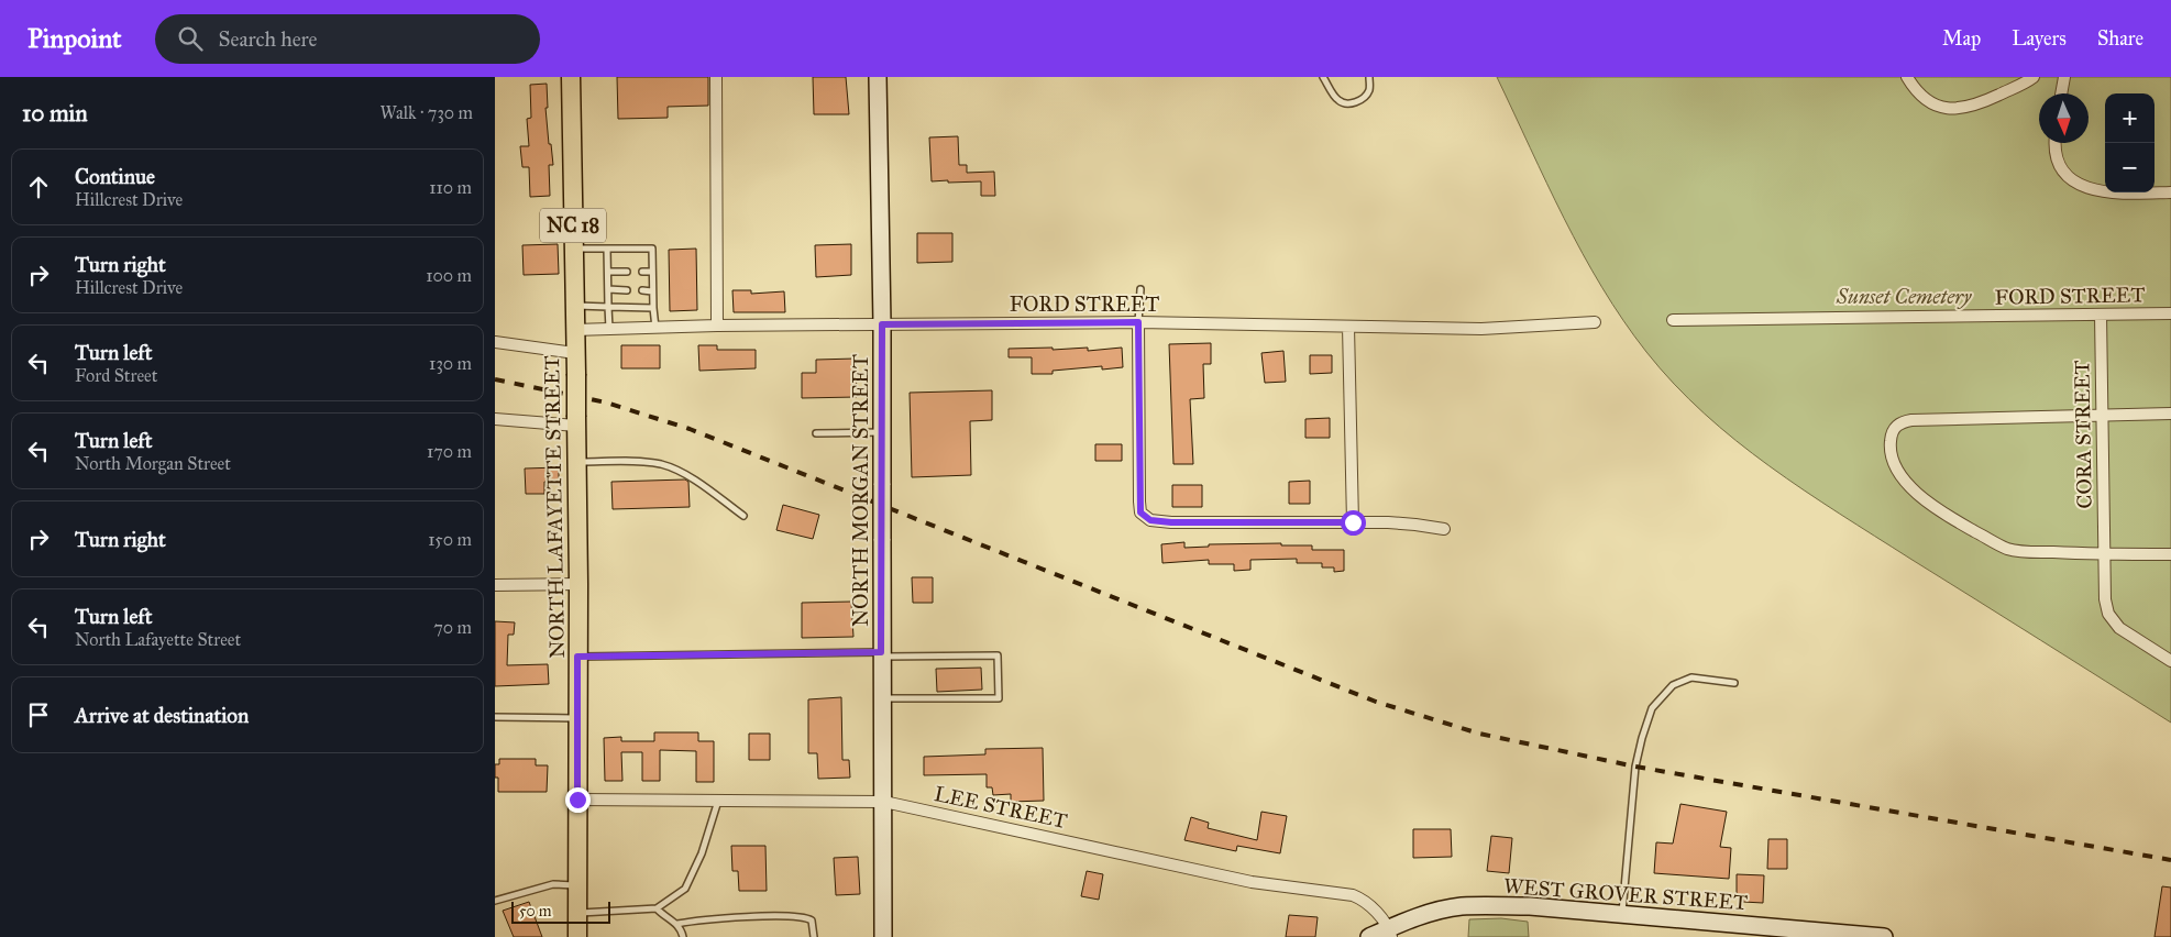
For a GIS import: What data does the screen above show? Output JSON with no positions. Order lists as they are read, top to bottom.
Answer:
{
  "streets": {
    "main road": ["NC 18", "NORTH LAFAYETTE STREET"],
    "street": [
      "FORD STREET",
      "CORA STREET",
      "NORTH MORGAN STREET",
      "LEE STREET",
      "WEST GROVER STREET"
    ]
  },
  "crossings": [
    ["FORD STREET", "CORA STREET"],
    ["FORD STREET", "NORTH MORGAN STREET"],
    ["FORD STREET", "NORTH LAFAYETTE STREET"],
    ["NORTH MORGAN STREET", "LEE STREET"],
    ["NORTH LAFAYETTE STREET", "LEE STREET"],
    ["LEE STREET", "WEST GROVER STREET"]
  ],
  "parks": ["Sunset Cemetery"],
  "scale_bar": "50 m",
  "north": "bottom",
  "page": {
    "header": "Pinpoint",
    "search": "Search here",
    "nav": ["Map", "Layers", "Share"],
    "heading": ["10 min", "Walk · 730 m"],
    "map_buttons": ["+", "−"],
    "list": [
      ["Continue", "Hillcrest Drive", "110 m"],
      ["Turn right", "Hillcrest Drive", "100 m"],
      ["Turn left", "Ford Street", "130 m"],
      ["Turn left", "North Morgan Street", "170 m"],
      ["Turn right", "150 m"],
      ["Turn left", "North Lafayette Street", "70 m"],
      "Arrive at destination"
    ],
    "scale": "50 m"
  }
}
